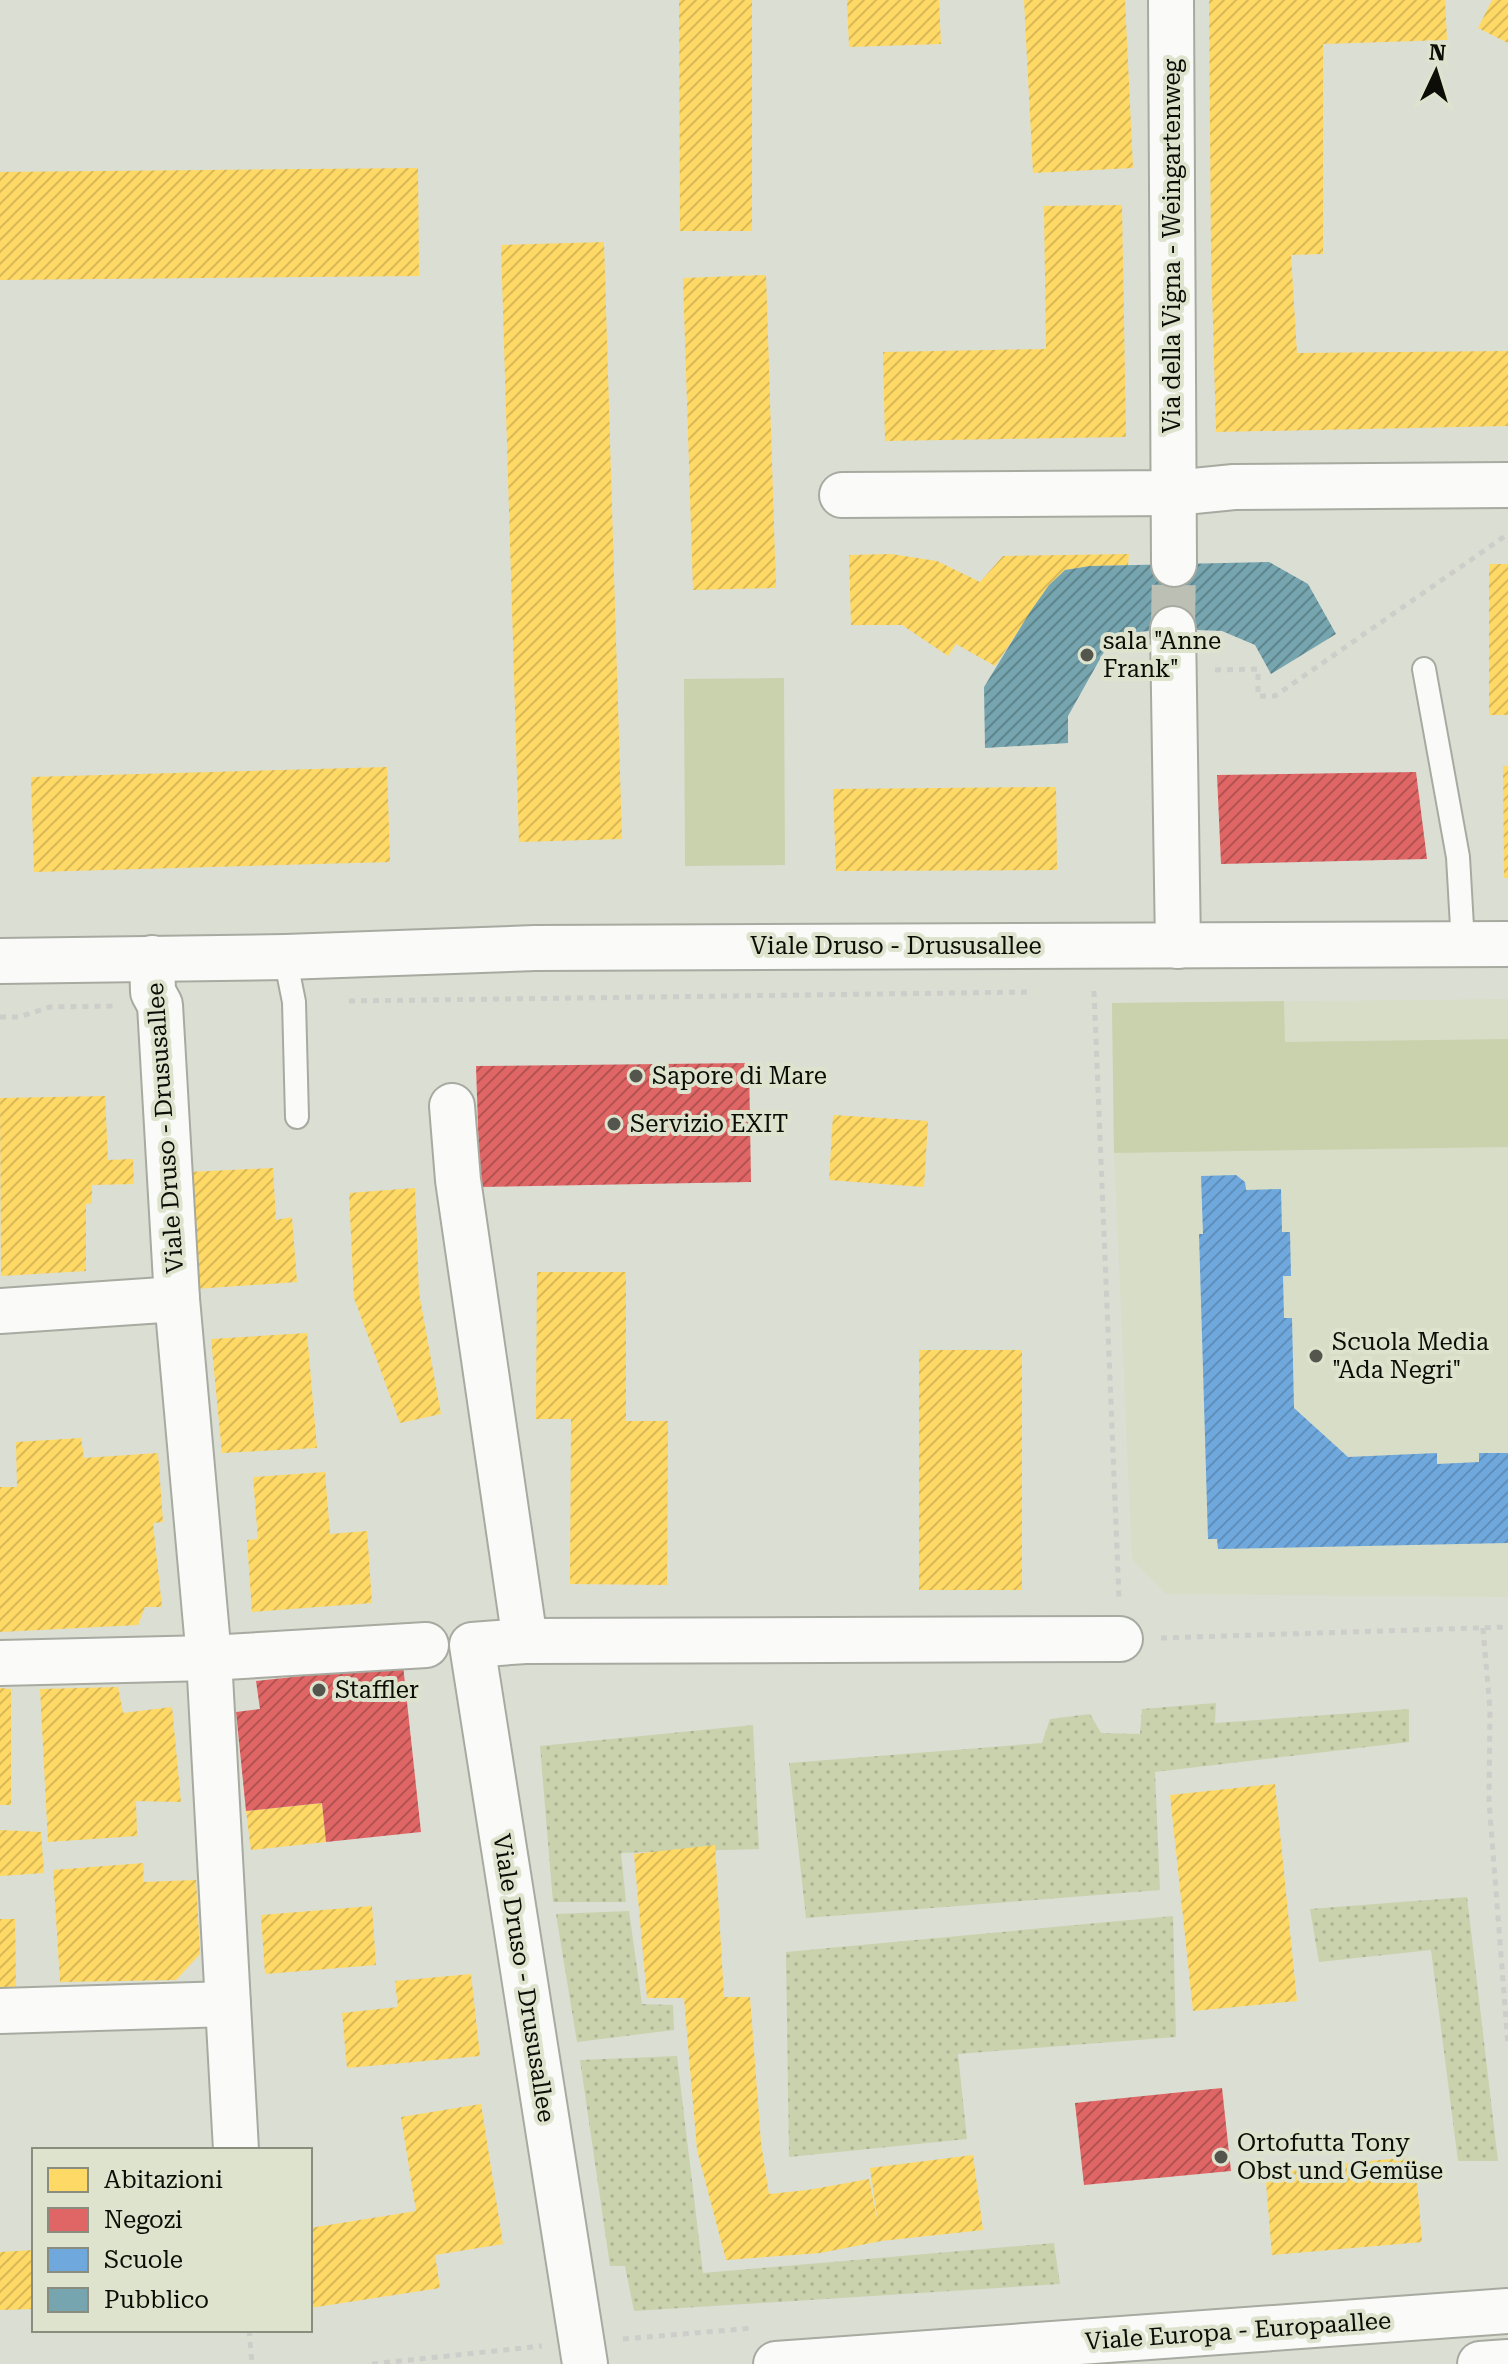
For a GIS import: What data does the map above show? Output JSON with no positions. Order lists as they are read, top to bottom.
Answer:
{
  "streets": {
    "street": ["Via della Vigna - Weingartenweg", "Viale Druso - Drususallee", "Viale Europa - Europaallee"]
  },
  "places": [
    "sala \"Anne Frank\"",
    "Sapore di Mare",
    "Servizio EXIT",
    "Scuola Media \"Ada Negri\"",
    "Staffler",
    "Ortofutta Tony Obst und Gemüse"
  ],
  "legend": [
    "Abitazioni",
    "Negozi",
    "Scuole",
    "Pubblico"
  ],
  "north": "top"
}
